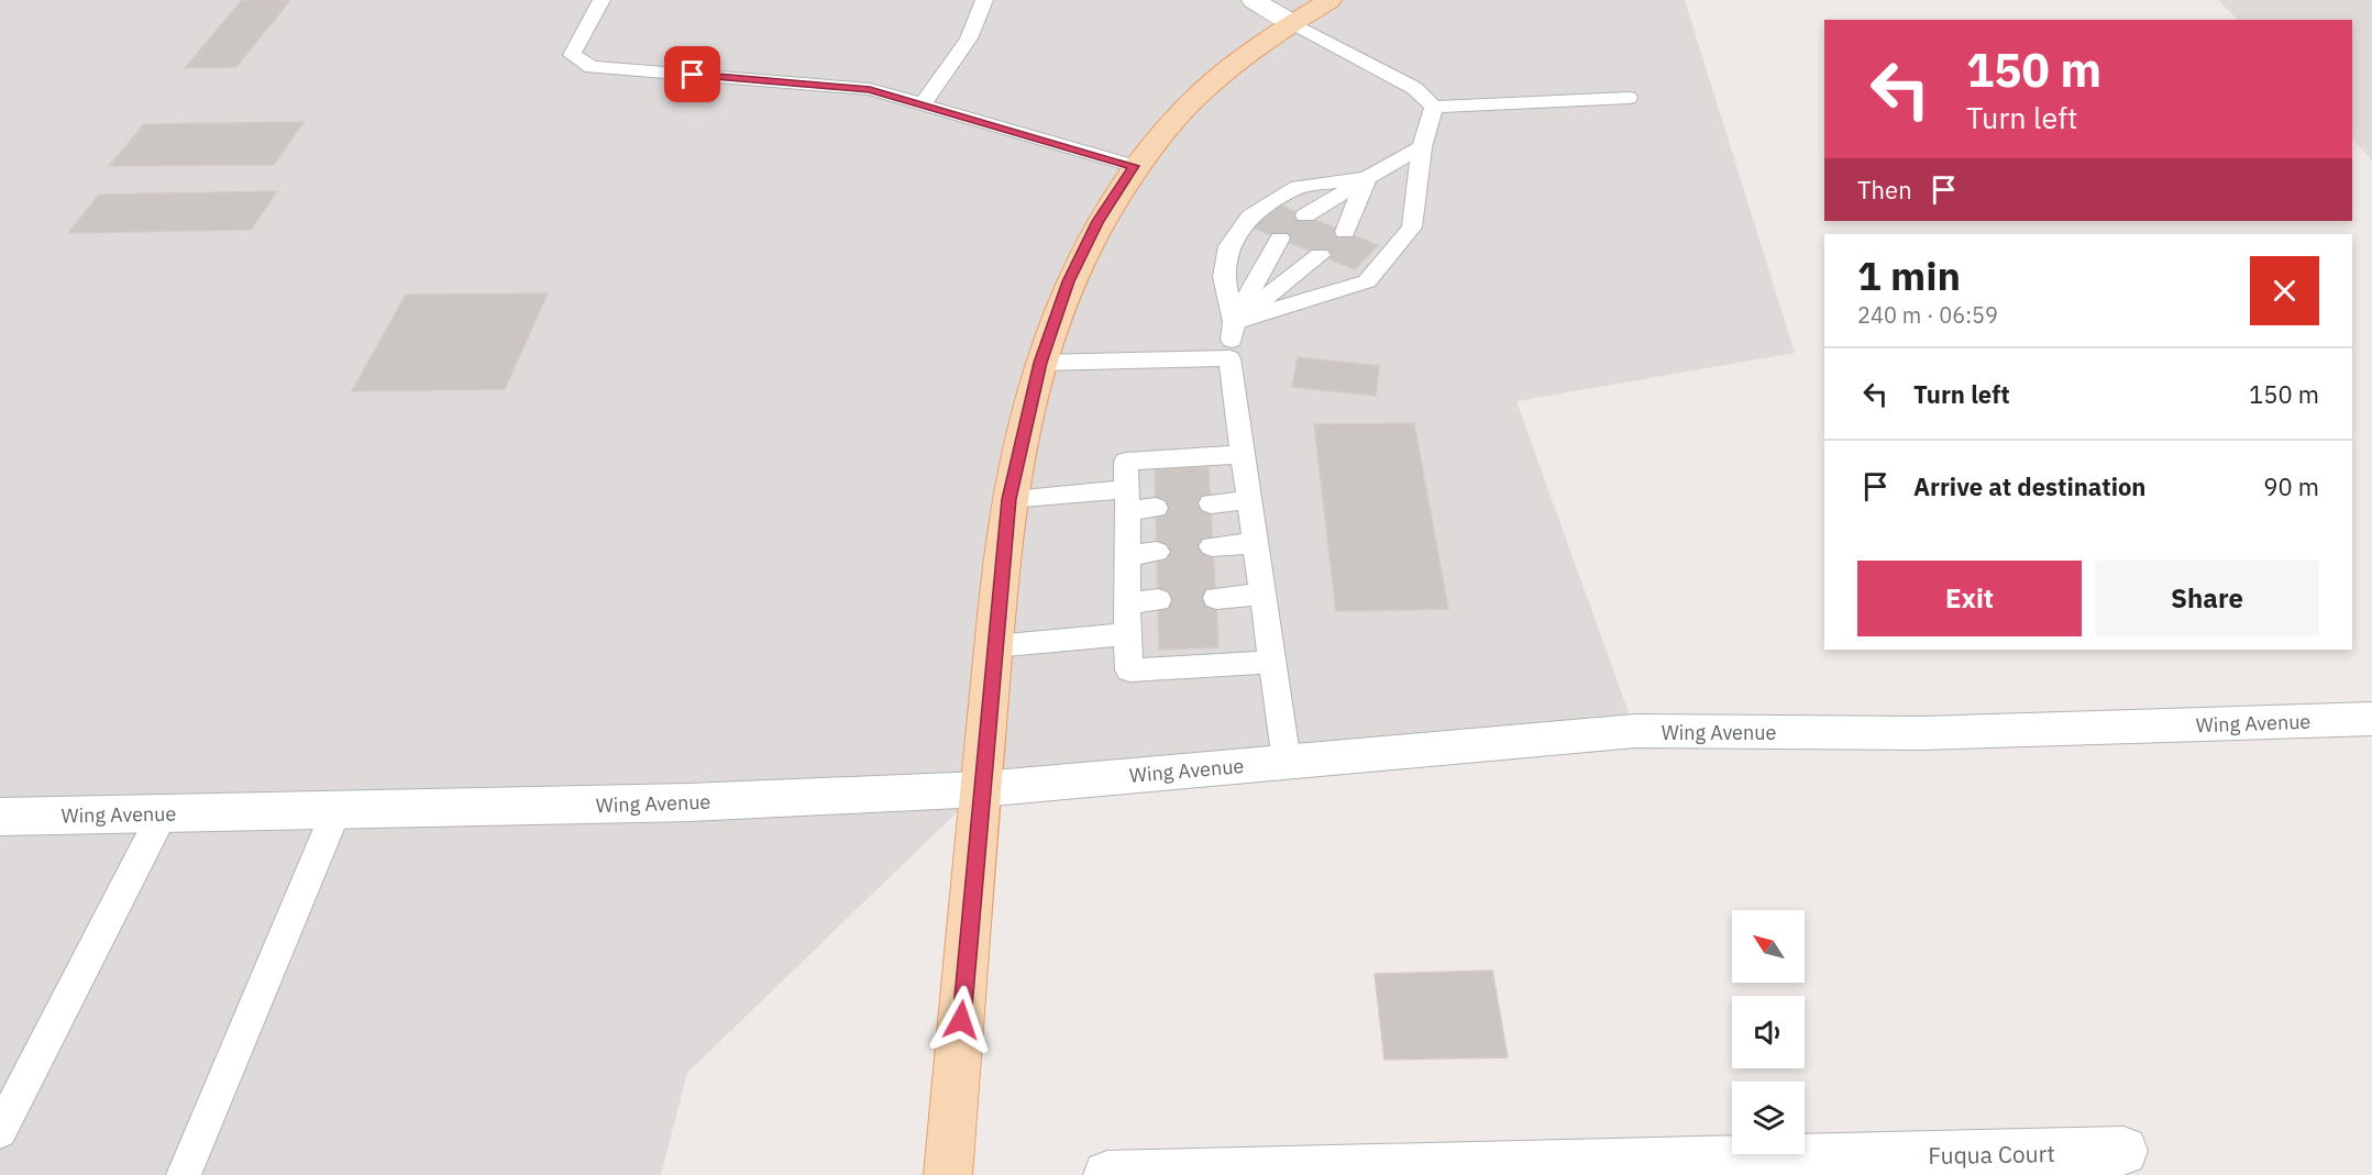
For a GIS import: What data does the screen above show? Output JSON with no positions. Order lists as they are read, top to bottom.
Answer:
{
  "streets": {
    "street": ["Wing Avenue", "Fuqua Court"]
  },
  "north": "top left",
  "page": {
    "turn": ["150 m", "Turn left"],
    "then": "Then",
    "heading": ["1 min", "240 m · 06:59"],
    "list": [
      {
        "name": "Turn left",
        "value": "150 m"
      },
      {
        "name": "Arrive at destination",
        "value": "90 m"
      }
    ],
    "buttons": ["Exit", "Share"]
  }
}
